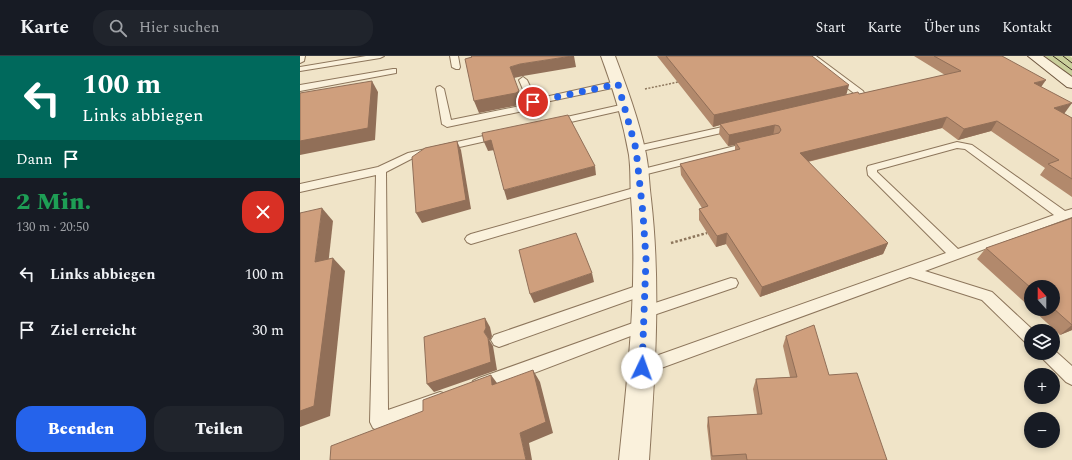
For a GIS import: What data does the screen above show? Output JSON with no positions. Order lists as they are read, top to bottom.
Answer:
{
  "north": "top",
  "page": {
    "header": "Karte",
    "search": "Hier suchen",
    "nav": [
      "Start",
      "Karte",
      "Über uns",
      "Kontakt"
    ],
    "turn": ["100 m", "Links abbiegen"],
    "then": "Dann",
    "heading": ["2 Min.", "130 m · 20:50"],
    "list": [
      {
        "name": "Links abbiegen",
        "value": "100 m"
      },
      {
        "name": "Ziel erreicht",
        "value": "30 m"
      }
    ],
    "map_buttons": ["+", "−"],
    "buttons": ["Beenden", "Teilen"]
  }
}
